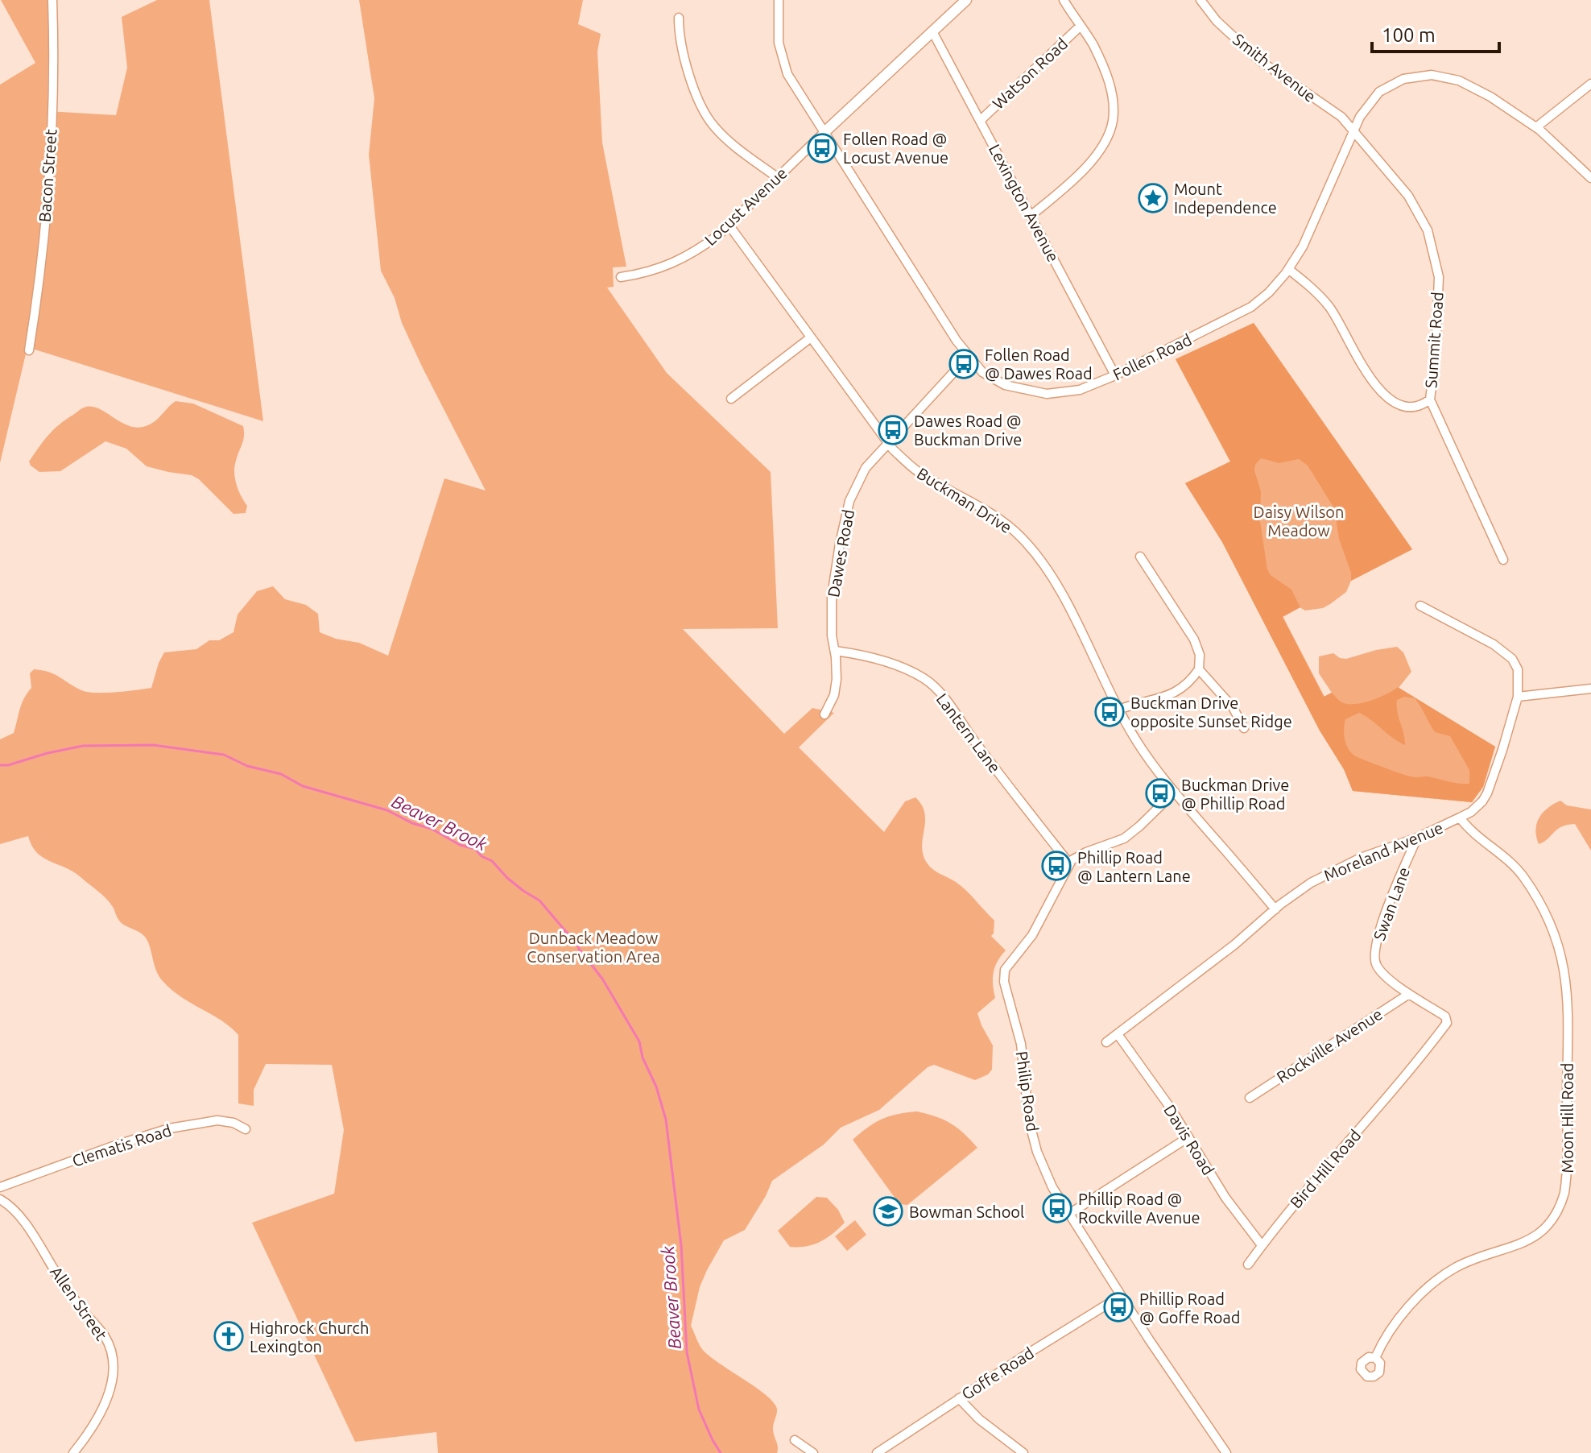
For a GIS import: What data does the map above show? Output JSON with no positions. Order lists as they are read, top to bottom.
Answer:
{
  "streets": {
    "street": [
      "Smith Avenue",
      "Watson Road",
      "Bacon Street",
      "Lexington Avenue",
      "Locust Avenue",
      "Summit Road",
      "Follen Road",
      "Buckman Drive",
      "Dawes Road",
      "Lantern Lane",
      "Moreland Avenue",
      "Swan Lane",
      "Rockville Avenue",
      "Philip Road",
      "Moon Hill Road",
      "Davis Road",
      "Clematis Road",
      "Bird Hill Road",
      "Allen Street",
      "Goffe Road"
    ]
  },
  "crossings": [
    ["Smith Avenue", "Summit Road"],
    ["Smith Avenue", "Follen Road"],
    ["Watson Road", "Lexington Avenue"],
    ["Lexington Avenue", "Locust Avenue"],
    ["Lexington Avenue", "Follen Road"],
    ["Locust Avenue", "Follen Road"],
    ["Locust Avenue", "Buckman Drive"],
    ["Summit Road", "Follen Road"],
    ["Follen Road", "Dawes Road"],
    ["Buckman Drive", "Dawes Road"],
    ["Buckman Drive", "Moreland Avenue"],
    ["Dawes Road", "Lantern Lane"],
    ["Lantern Lane", "Philip Road"],
    ["Moreland Avenue", "Swan Lane"],
    ["Moreland Avenue", "Moon Hill Road"],
    ["Moreland Avenue", "Davis Road"],
    ["Swan Lane", "Rockville Avenue"],
    ["Swan Lane", "Bird Hill Road"],
    ["Philip Road", "Goffe Road"],
    ["Davis Road", "Bird Hill Road"]
  ],
  "water": ["Beaver Brook"],
  "parks": ["Daisy Wilson Meadow", "Dunback Meadow Conservation Area"],
  "places": {
    "bus stop": [
      "Follen Road @ Locust Avenue",
      "Follen Road @ Dawes Road",
      "Dawes Road @ Buckman Drive",
      "Buckman Drive opposite Sunset Ridge",
      "Buckman Drive @ Phillip Road",
      "Phillip Road @ Lantern Lane",
      "Phillip Road @ Rockville Avenue",
      "Phillip Road @ Goffe Road"
    ],
    "place": ["Mount Independence"],
    "school or university": ["Bowman School"],
    "church": ["Highrock Church Lexington"]
  },
  "scale_bar": "100 m"
}
